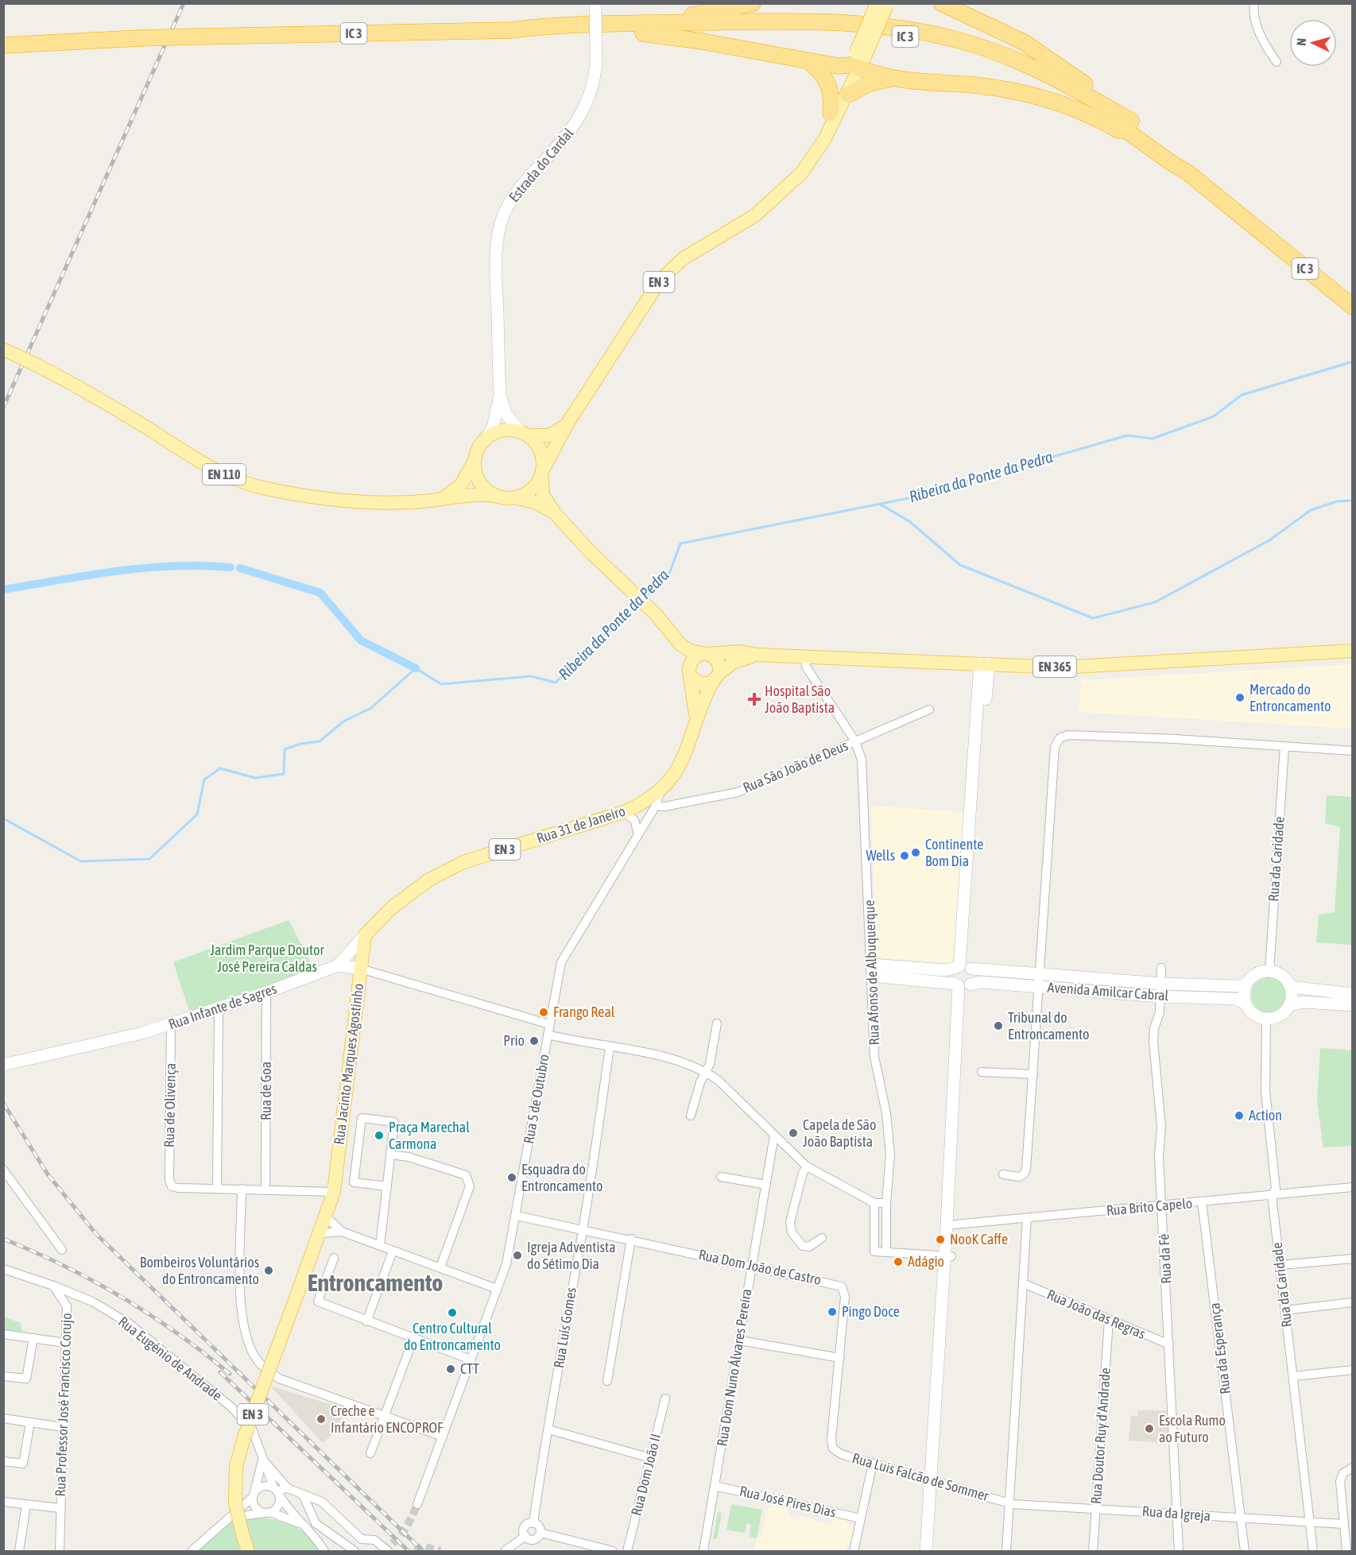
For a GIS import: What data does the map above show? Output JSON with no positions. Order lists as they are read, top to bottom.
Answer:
{
  "streets": {
    "highway": ["IC 3"],
    "main road": [
      "EN 3",
      "EN 110",
      "EN 365",
      "Rua 31 de Janeiro",
      "Rua Jacinto Marques Agostinho"
    ],
    "street": [
      "Estrada do Cardal",
      "Rua São João de Deus",
      "Rua da Caridade",
      "Rua Afonso de Albuquerque",
      "Avenida Amilcar Cabral",
      "Rua Infante de Sagres",
      "Rua de Goa",
      "Rua 5 de Outubro",
      "Rua de Olivença",
      "Rua Brito Capelo",
      "Rua da Fé",
      "Rua Dom João de Castro",
      "Rua João das Regras",
      "Rua Luís Gomes",
      "Rua da Esperança",
      "Rua Eugénio de Andrade",
      "Rua Dom Nuno Álvares Pereira",
      "Rua Professor José Francisco Corujo",
      "Rua Doutor Ruy d'Andrade",
      "Rua Dom João II",
      "Rua Luis Falcão de Sommer",
      "Rua José Pires Dias",
      "Rua da Igreja"
    ]
  },
  "crossings": [
    ["EN 3", "EN 365"],
    ["EN 3", "Rua 31 de Janeiro"],
    ["EN 3", "Rua Jacinto Marques Agostinho"],
    ["EN 3", "Rua 5 de Outubro"],
    ["EN 365", "Rua Afonso de Albuquerque"],
    ["Rua São João de Deus", "Rua Afonso de Albuquerque"],
    ["Rua São João de Deus", "Rua 5 de Outubro"],
    ["Rua 31 de Janeiro", "Rua Infante de Sagres"],
    ["Rua 31 de Janeiro", "Rua Jacinto Marques Agostinho"],
    ["Rua 31 de Janeiro", "Rua 5 de Outubro"],
    ["Rua da Caridade", "Avenida Amilcar Cabral"],
    ["Rua da Caridade", "Rua Brito Capelo"],
    ["Rua da Caridade", "Rua da Igreja"],
    ["Rua Afonso de Albuquerque", "Avenida Amilcar Cabral"],
    ["Avenida Amilcar Cabral", "Rua da Fé"],
    ["Rua Infante de Sagres", "Rua Jacinto Marques Agostinho"],
    ["Rua Infante de Sagres", "Rua de Goa"],
    ["Rua Infante de Sagres", "Rua 5 de Outubro"],
    ["Rua Infante de Sagres", "Rua de Olivença"],
    ["Rua 5 de Outubro", "Rua Dom João de Castro"],
    ["Rua Brito Capelo", "Rua da Fé"],
    ["Rua Brito Capelo", "Rua da Esperança"],
    ["Rua da Fé", "Rua João das Regras"],
    ["Rua da Fé", "Rua da Igreja"],
    ["Rua Dom João de Castro", "Rua Luís Gomes"],
    ["Rua Dom João de Castro", "Rua Dom Nuno Álvares Pereira"],
    ["Rua Dom João de Castro", "Rua Luis Falcão de Sommer"],
    ["Rua João das Regras", "Rua Doutor Ruy d'Andrade"],
    ["Rua da Esperança", "Rua da Igreja"],
    ["Rua Eugénio de Andrade", "Rua Professor José Francisco Corujo"],
    ["Rua Dom Nuno Álvares Pereira", "Rua José Pires Dias"],
    ["Rua Doutor Ruy d'Andrade", "Rua da Igreja"],
    ["Rua Luis Falcão de Sommer", "Rua da Igreja"]
  ],
  "districts": ["Entroncamento"],
  "water": ["Ribeira da Ponte da Pedra"],
  "parks": ["Jardim Parque Doutor José Pereira Caldas"],
  "places": {
    "other": [
      "Mercado do Entroncamento",
      "Continente Bom Dia",
      "Wells",
      "Frango Real",
      "Tribunal do Entroncamento",
      "Prio",
      "Action",
      "Capela de São João Baptista",
      "Praça Marechal Carmona",
      "Esquadra do Entroncamento",
      "NooK Caffe",
      "Igreja Adventista do Sétimo Dia",
      "Adágio",
      "Bombeiros Voluntários do Entroncamento",
      "Pingo Doce",
      "Centro Cultural do Entroncamento",
      "CTT",
      "Creche e Infantário ENCOPROF",
      "Escola Rumo ao Futuro"
    ],
    "health": ["Hospital São João Baptista"]
  },
  "north": "left"
}
